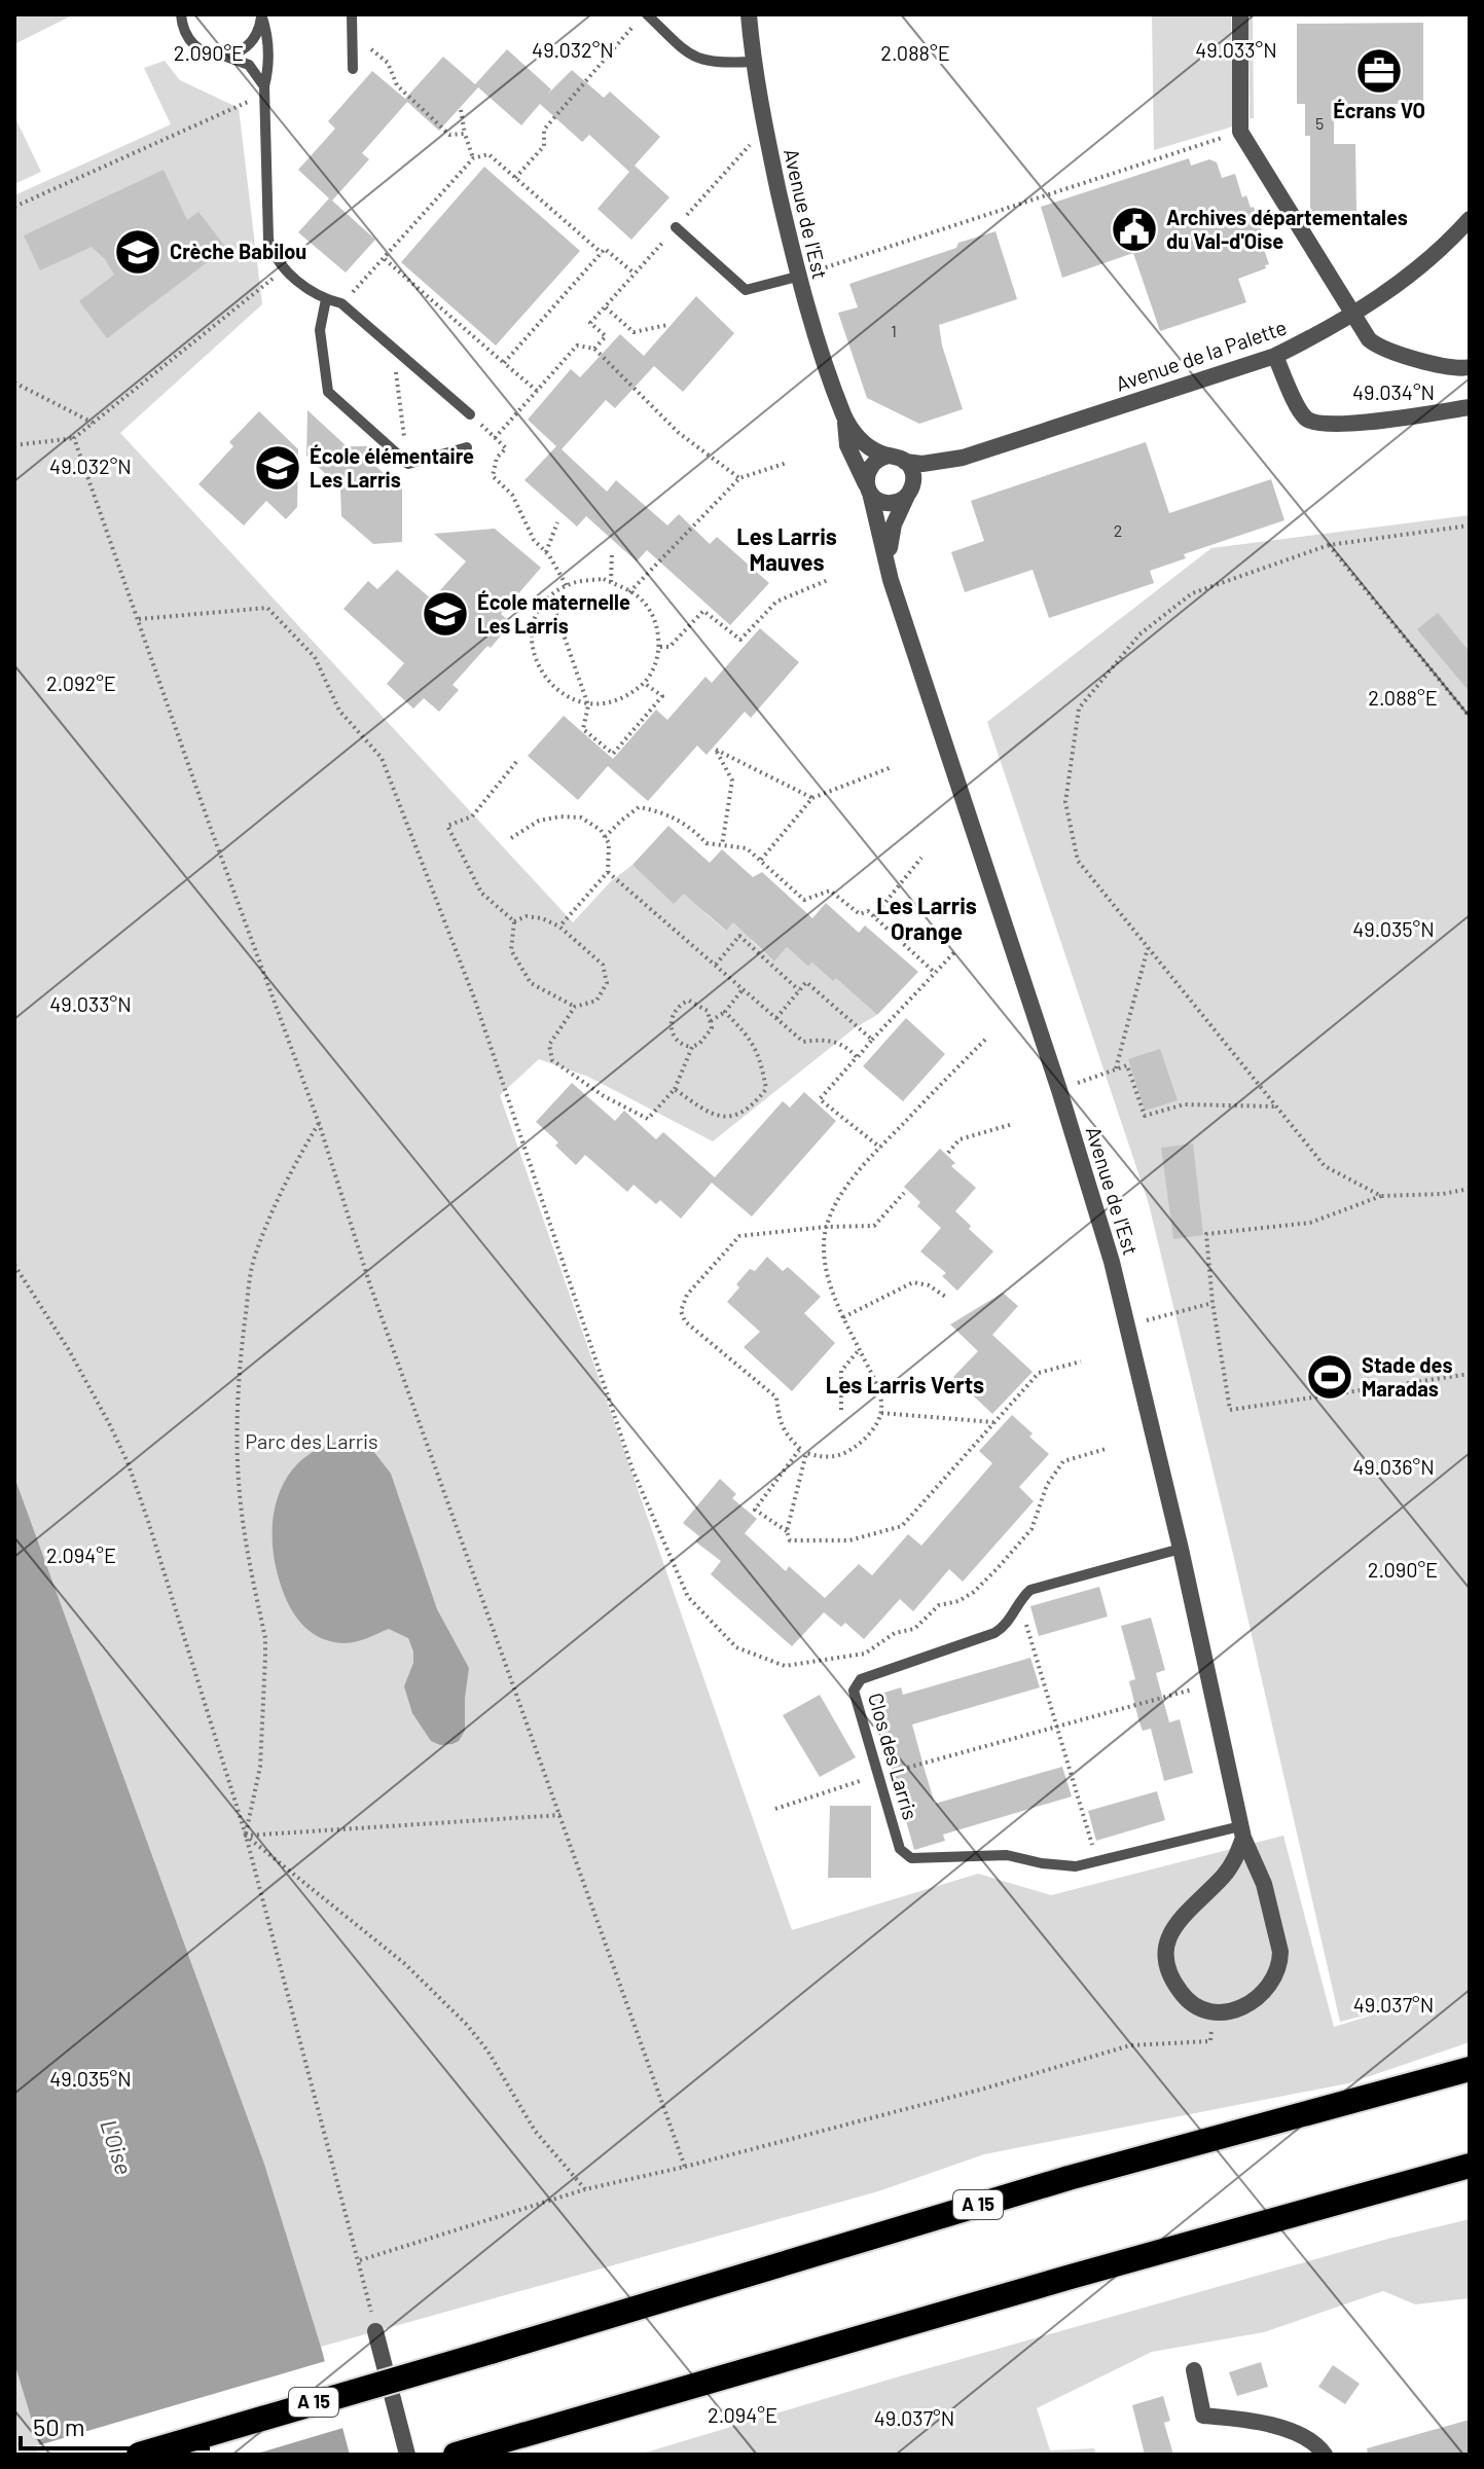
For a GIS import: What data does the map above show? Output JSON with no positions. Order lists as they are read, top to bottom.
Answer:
{
  "streets": {
    "highway": ["A 15"],
    "street": ["Avenue de l'Est", "Avenue de la Palette"],
    "lane": ["Clos des Larris"]
  },
  "crossings": [
    ["Avenue de l'Est", "Avenue de la Palette"],
    ["Avenue de l'Est", "Clos des Larris"]
  ],
  "districts": ["Les Larris Mauves", "Les Larris Orange", "Les Larris Verts"],
  "water": ["L'Oise"],
  "parks": ["Parc des Larris"],
  "places": {
    "office": ["Écrans VO"],
    "public building": ["Archives départementales du Val-d'Oise"],
    "school or university": ["Crèche Babilou", "École élémentaire Les Larris", "École maternelle Les Larris"],
    "sports": ["Stade des Maradas"]
  },
  "house_numbers": ["5", "1", "2"],
  "scale_bar": "50 m",
  "coordinates": [
    "49.033°N",
    "49.032°N",
    "2.090°E",
    "2.088°E",
    "49.034°N",
    "2.092°E",
    "49.035°N",
    "49.036°N",
    "2.094°E",
    "49.037°N"
  ]
}
